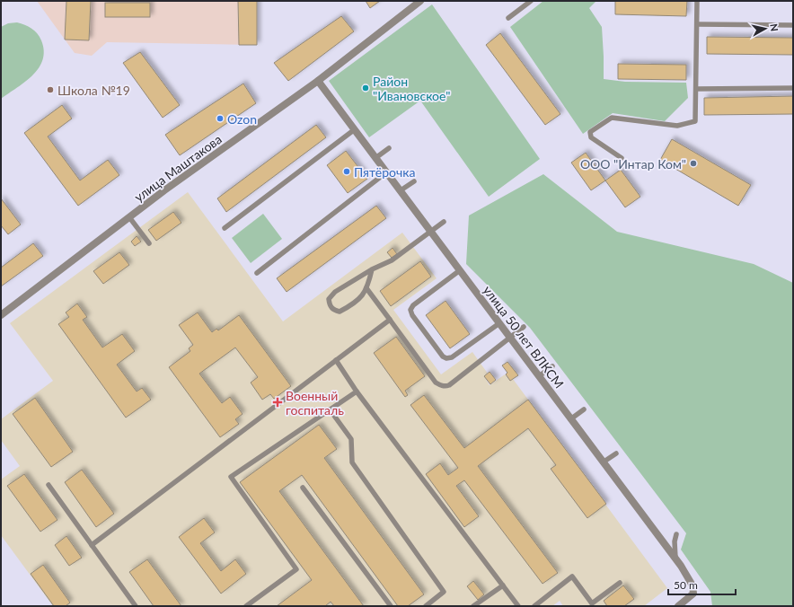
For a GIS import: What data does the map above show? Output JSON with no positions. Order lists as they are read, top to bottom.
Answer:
{
  "streets": {
    "street": ["улица Маштакова", "улица 50 лет ВЛКСМ"]
  },
  "crossings": [
    ["улица Маштакова", "улица 50 лет ВЛКСМ"]
  ],
  "places": {
    "other": [
      "Район \"Ивановское\"",
      "Школа №19",
      "Ozon",
      "ООО \"Интар Ком\"",
      "Пятёрочка"
    ],
    "health": ["Военный госпиталь"]
  },
  "scale_bar": "50 m",
  "north": "right"
}
